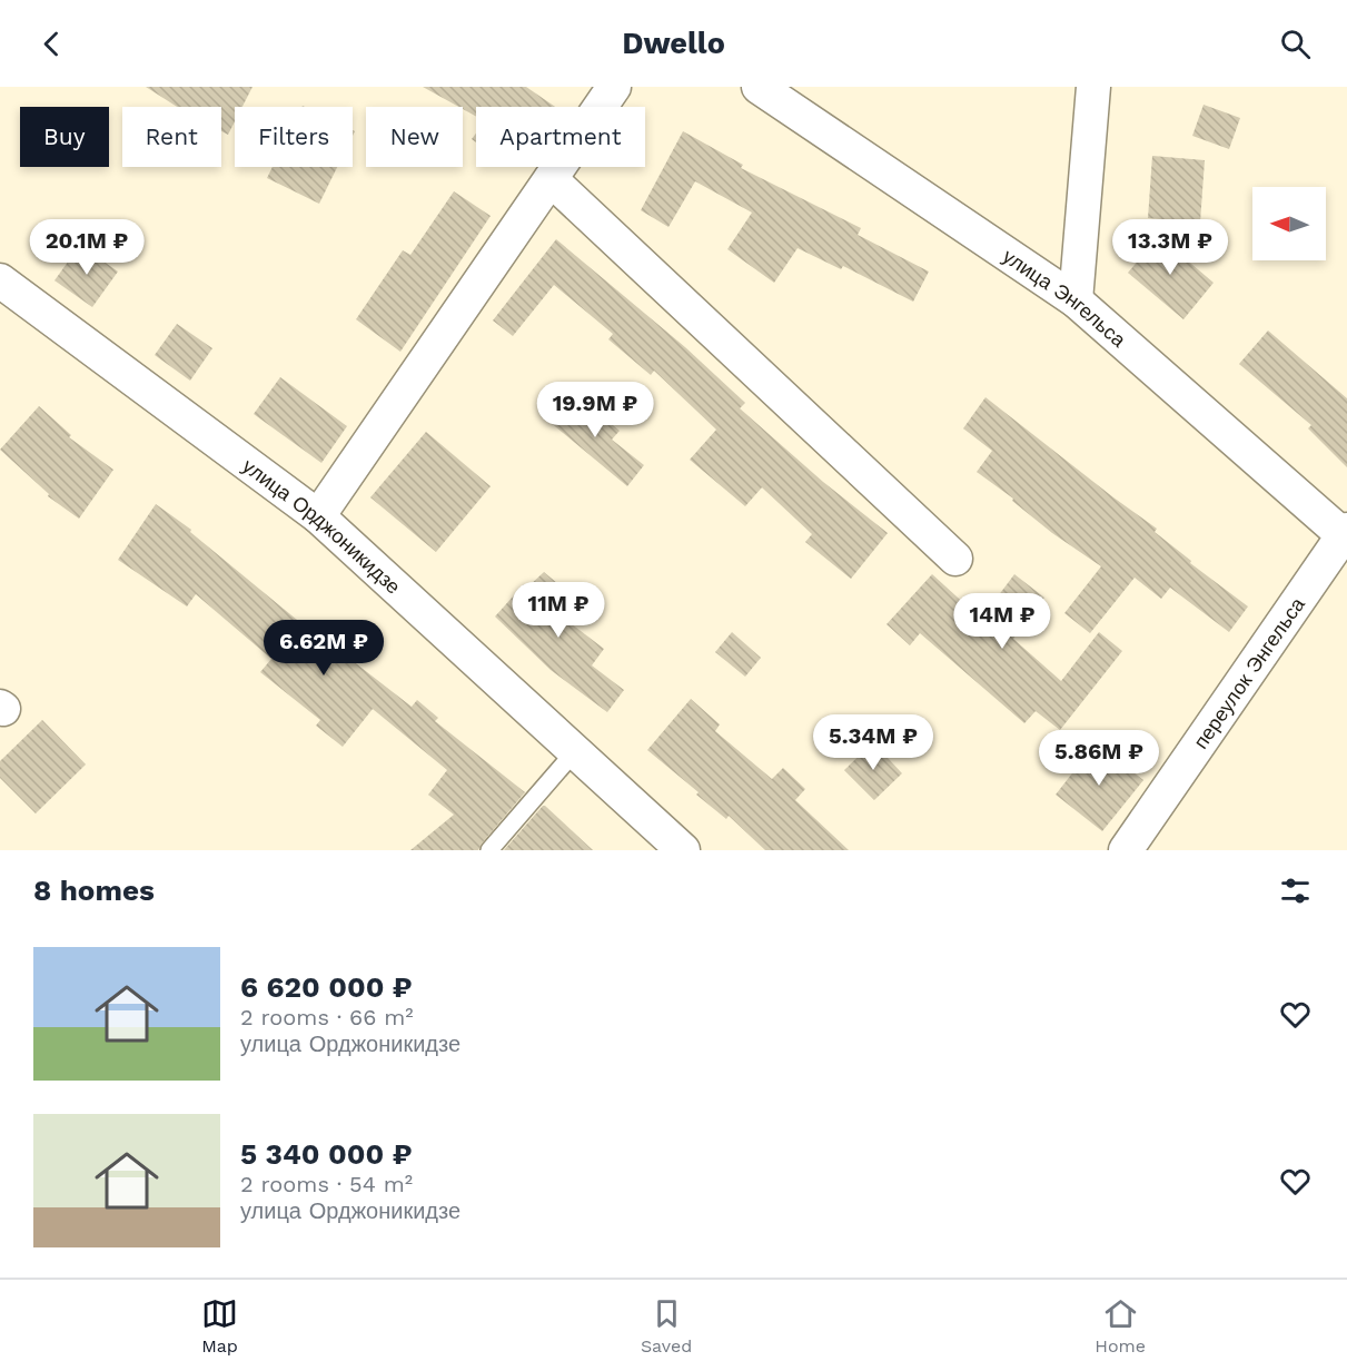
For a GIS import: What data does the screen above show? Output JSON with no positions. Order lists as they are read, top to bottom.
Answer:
{
  "streets": {
    "street": ["улица Энгельса", "улица Орджоникидзе", "переулок Энгельса"]
  },
  "crossings": [
    ["улица Энгельса", "переулок Энгельса"]
  ],
  "north": "left",
  "page": {
    "header": "Dwello",
    "chip": [
      "Buy",
      "Rent",
      "Filters",
      "New",
      "Apartment"
    ],
    "price": [
      "20.1M ₽",
      "13.3M ₽",
      "19.9M ₽",
      "11M ₽",
      "14M ₽",
      "6.62M ₽",
      "5.34M ₽",
      "5.86M ₽"
    ],
    "heading": "8 homes",
    "list": [
      {
        "name": "6 620 000 ₽",
        "note": "2 rooms · 66 m² · улица Орджоникидзе"
      },
      {
        "name": "5 340 000 ₽",
        "note": "2 rooms · 54 m² · улица Орджоникидзе"
      }
    ],
    "tabs": ["Map", "Saved", "Home"]
  }
}
